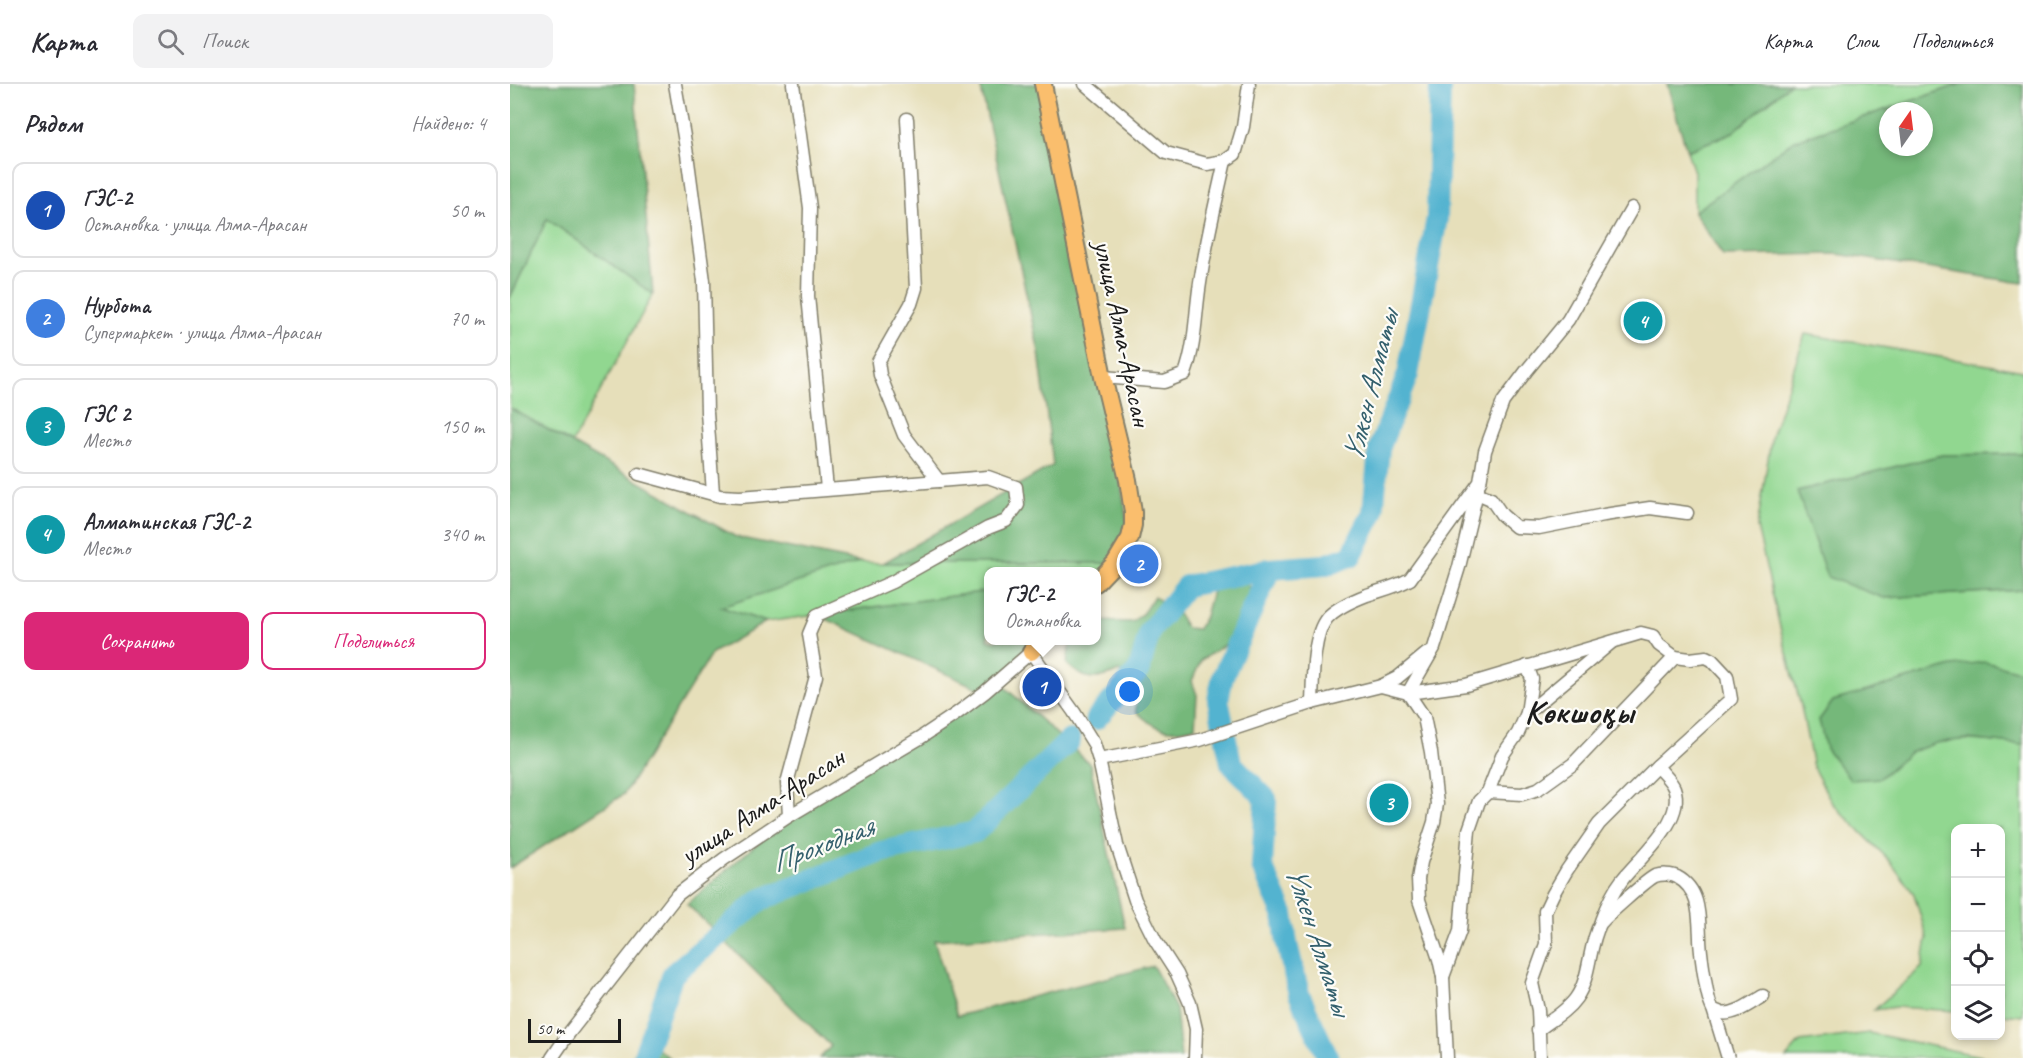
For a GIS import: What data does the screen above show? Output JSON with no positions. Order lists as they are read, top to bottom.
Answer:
{
  "streets": {
    "main road": ["улица Алма-Арасан"]
  },
  "districts": ["Көкшоқы"],
  "water": ["Үлкен Алматы", "Проходная"],
  "scale_bar": "50 m",
  "north": "top",
  "page": {
    "header": "Карта",
    "search": "Поиск",
    "nav": ["Карта", "Слои", "Поделиться"],
    "heading": ["Рядом", "Найдено: 4"],
    "list": [
      {
        "mark": "1",
        "name": "ГЭС-2",
        "note": "Остановка · улица Алма-Арасан",
        "value": "50 m"
      },
      {
        "mark": "2",
        "name": "Нурбота",
        "note": "Супермаркет · улица Алма-Арасан",
        "value": "70 m"
      },
      {
        "mark": "3",
        "name": "ГЭС 2",
        "note": "Место",
        "value": "150 m"
      },
      {
        "mark": "4",
        "name": "Алматинская ГЭС-2",
        "note": "Место",
        "value": "340 m"
      }
    ],
    "pins": [
      "4",
      "2",
      "1",
      "3"
    ],
    "popup": ["ГЭС-2", "Остановка"],
    "buttons": ["Сохранить", "Поделиться"],
    "map_buttons": ["+", "−"],
    "scale": "50 m"
  }
}
